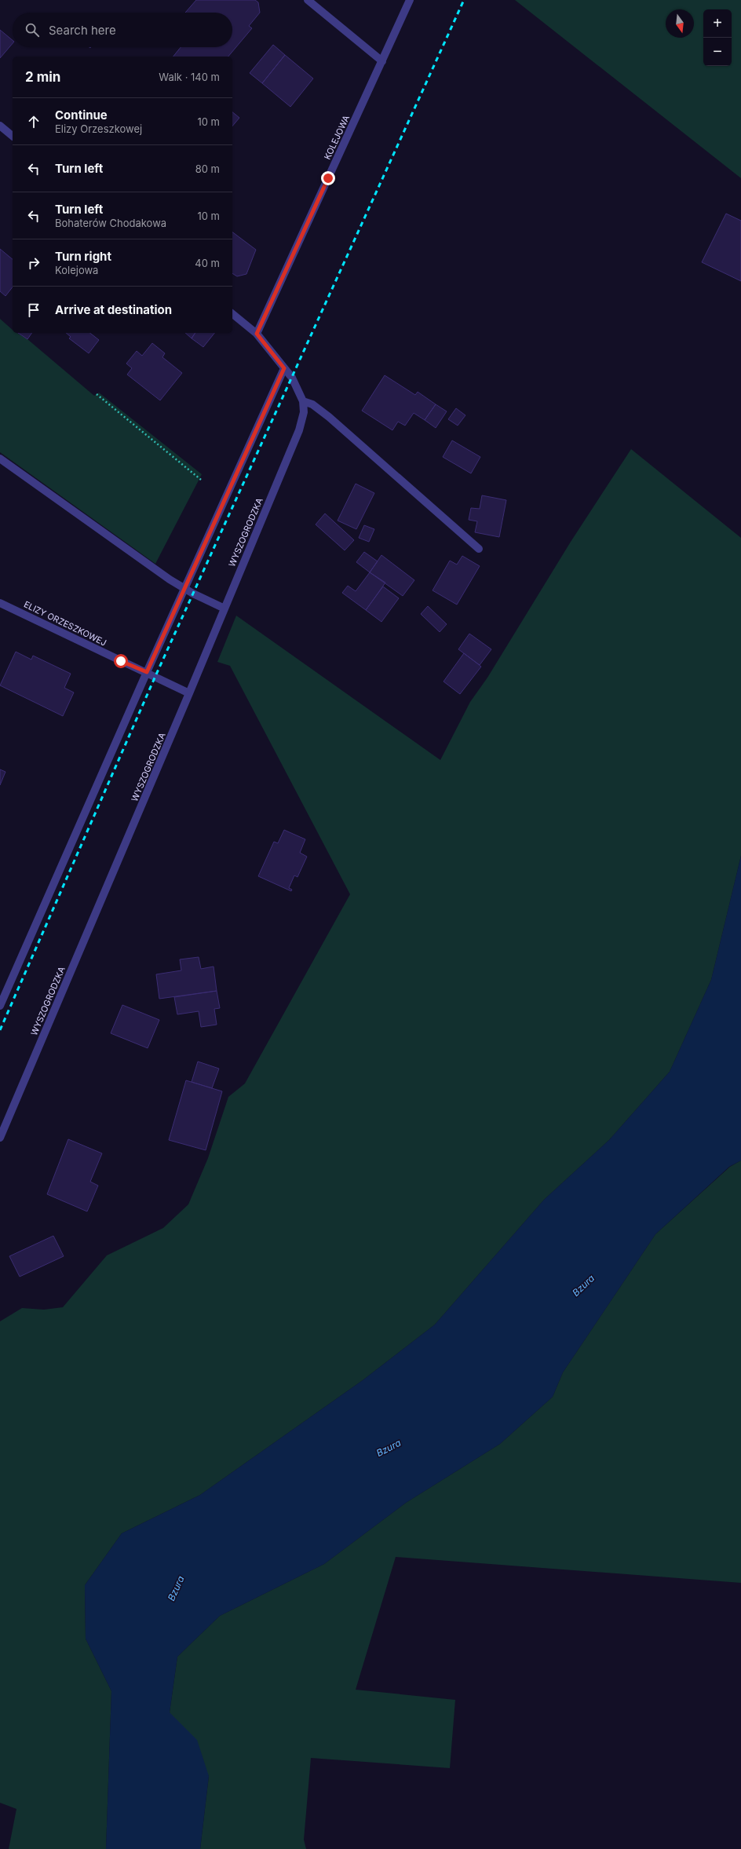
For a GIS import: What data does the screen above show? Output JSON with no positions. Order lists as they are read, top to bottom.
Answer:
{
  "streets": {
    "street": ["KOLEJOWA", "WYSZOGRODZKA", "ELIZY ORZESZKOWEJ"]
  },
  "crossings": [
    ["WYSZOGRODZKA", "ELIZY ORZESZKOWEJ"]
  ],
  "water": ["Bzura"],
  "north": "bottom",
  "page": {
    "map_buttons": ["+", "−"],
    "search": "Search here",
    "heading": ["2 min", "Walk · 140 m"],
    "list": [
      ["Continue", "Elizy Orzeszkowej", "10 m"],
      ["Turn left", "80 m"],
      ["Turn left", "Bohaterów Chodakowa", "10 m"],
      ["Turn right", "Kolejowa", "40 m"],
      "Arrive at destination"
    ]
  }
}
